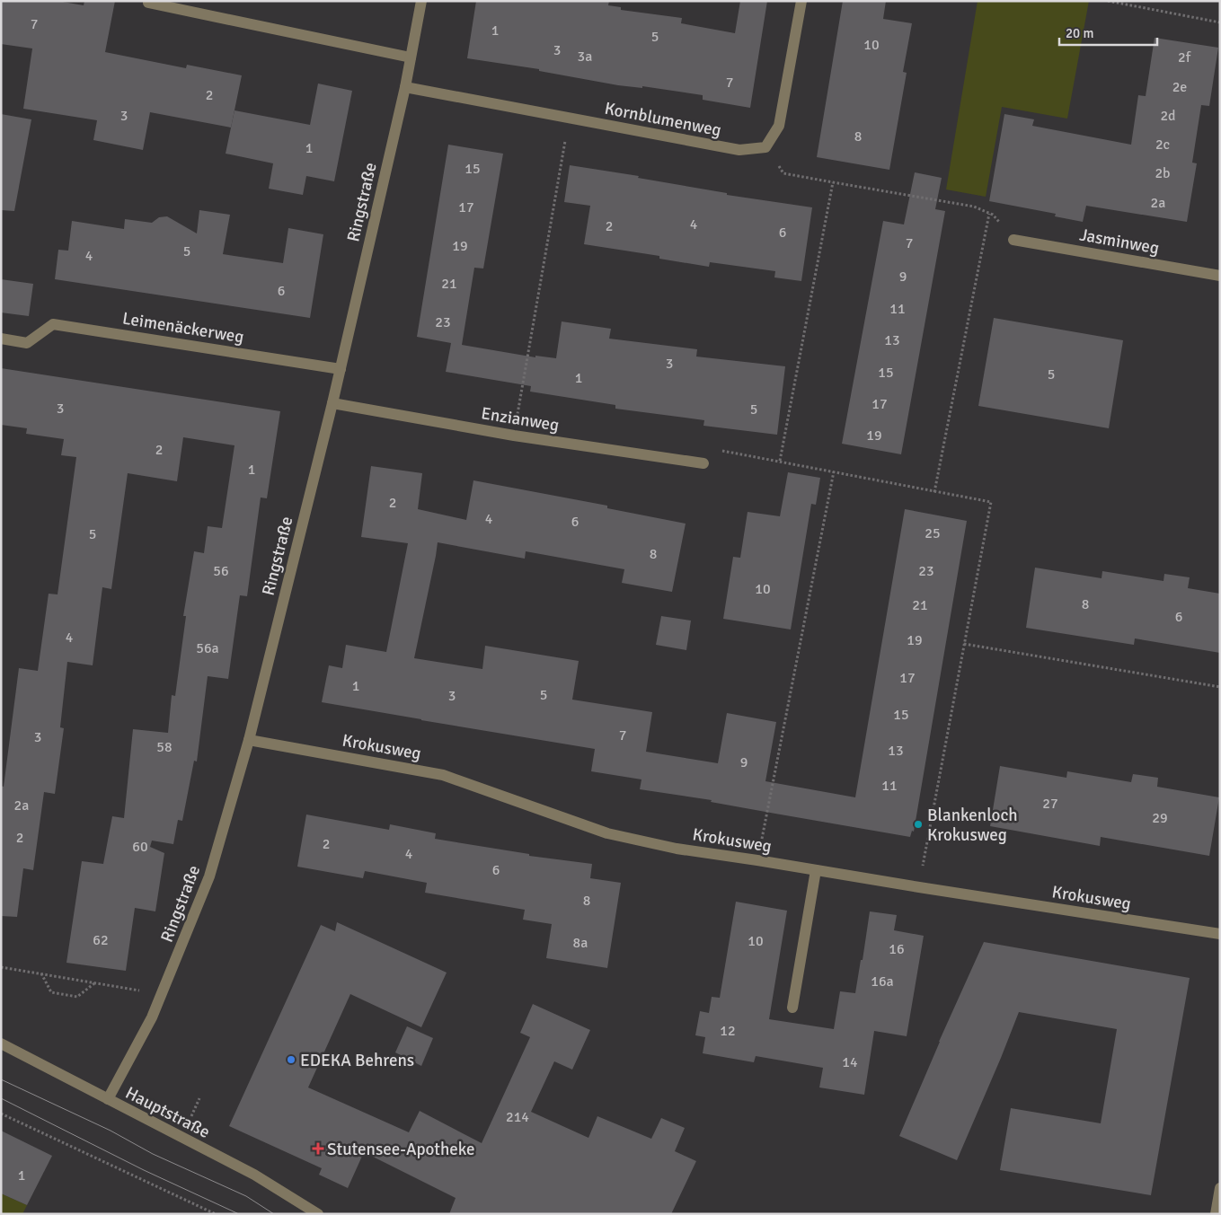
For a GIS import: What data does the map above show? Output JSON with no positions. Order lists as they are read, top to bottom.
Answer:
{
  "streets": {
    "street": [
      "Kornblumenweg",
      "Ringstraße",
      "Jasminweg",
      "Leimenäckerweg",
      "Enzianweg",
      "Krokusweg",
      "Hauptstraße"
    ]
  },
  "crossings": [
    ["Kornblumenweg", "Ringstraße"],
    ["Ringstraße", "Leimenäckerweg"],
    ["Ringstraße", "Enzianweg"],
    ["Ringstraße", "Krokusweg"],
    ["Ringstraße", "Hauptstraße"]
  ],
  "places": {
    "other": ["Blankenloch Krokusweg", "EDEKA Behrens"],
    "health": ["Stutensee-Apotheke"]
  },
  "house_numbers": [
    "7",
    "1",
    "5",
    "10",
    "3",
    "3a",
    "2f",
    "7",
    "2e",
    "2",
    "3",
    "2d",
    "8",
    "2c",
    "1",
    "15",
    "2b",
    "2a",
    "17",
    "4",
    "2",
    "6",
    "7",
    "19",
    "5",
    "4",
    "9",
    "21",
    "6",
    "11",
    "23",
    "13",
    "3",
    "15",
    "5",
    "1",
    "17",
    "3",
    "5",
    "19",
    "2",
    "1",
    "2",
    "4",
    "6",
    "25",
    "5",
    "8",
    "56",
    "23",
    "10",
    "8",
    "21",
    "6",
    "4",
    "19",
    "56a",
    "17",
    "1",
    "5",
    "3",
    "15",
    "7",
    "3",
    "58",
    "13",
    "9",
    "11",
    "27",
    "2a",
    "29",
    "2",
    "2",
    "60",
    "4",
    "6",
    "8",
    "62",
    "10",
    "8a",
    "16",
    "16a",
    "12",
    "14",
    "214",
    "1"
  ],
  "scale_bar": "20 m"
}
